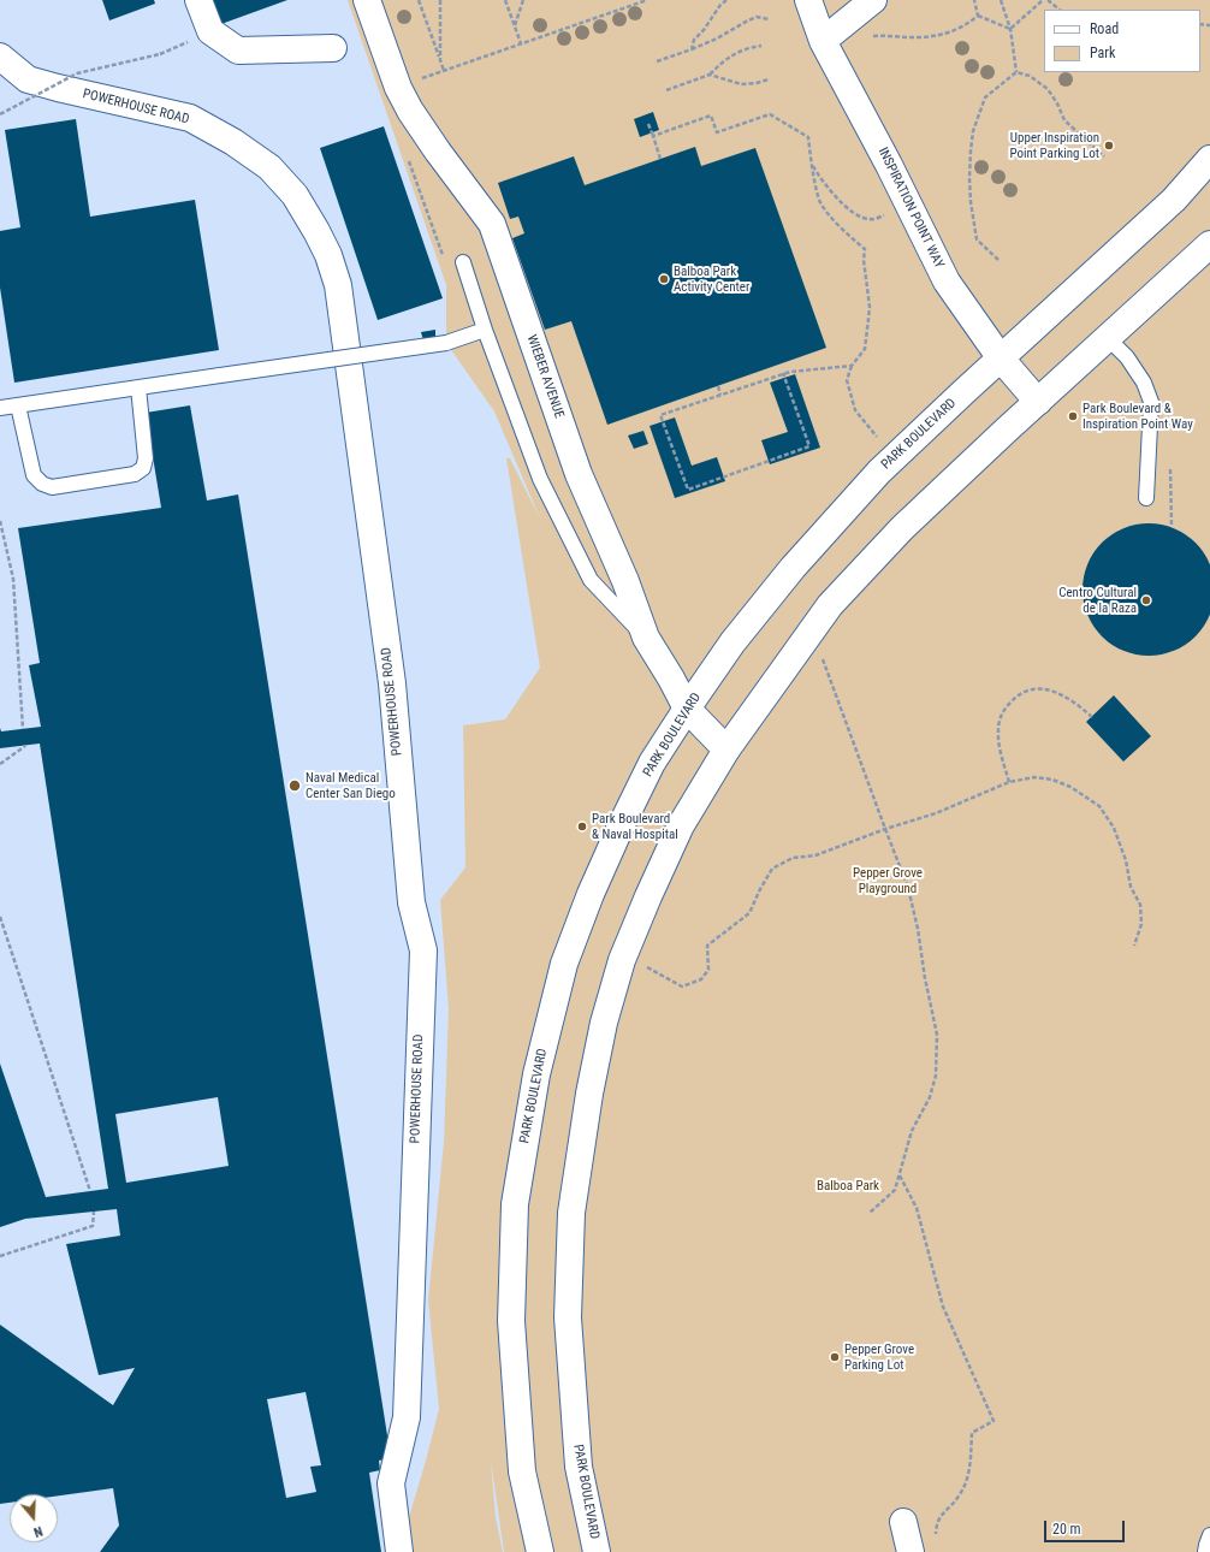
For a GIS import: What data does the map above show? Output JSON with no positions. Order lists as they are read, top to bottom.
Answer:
{
  "streets": {
    "street": [
      "POWERHOUSE ROAD",
      "INSPIRATION POINT WAY",
      "WIEBER AVENUE",
      "PARK BOULEVARD"
    ]
  },
  "crossings": [
    ["INSPIRATION POINT WAY", "PARK BOULEVARD"],
    ["WIEBER AVENUE", "PARK BOULEVARD"]
  ],
  "parks": ["Pepper Grove Playground", "Balboa Park"],
  "places": [
    "Upper Inspiration Point Parking Lot",
    "Balboa Park Activity Center",
    "Park Boulevard & Inspiration Point Way",
    "Centro Cultural de la Raza",
    "Naval Medical Center San Diego",
    "Park Boulevard & Naval Hospital",
    "Pepper Grove Parking Lot"
  ],
  "legend": ["Road", "Park"],
  "scale_bar": "20 m",
  "north": "bottom"
}
